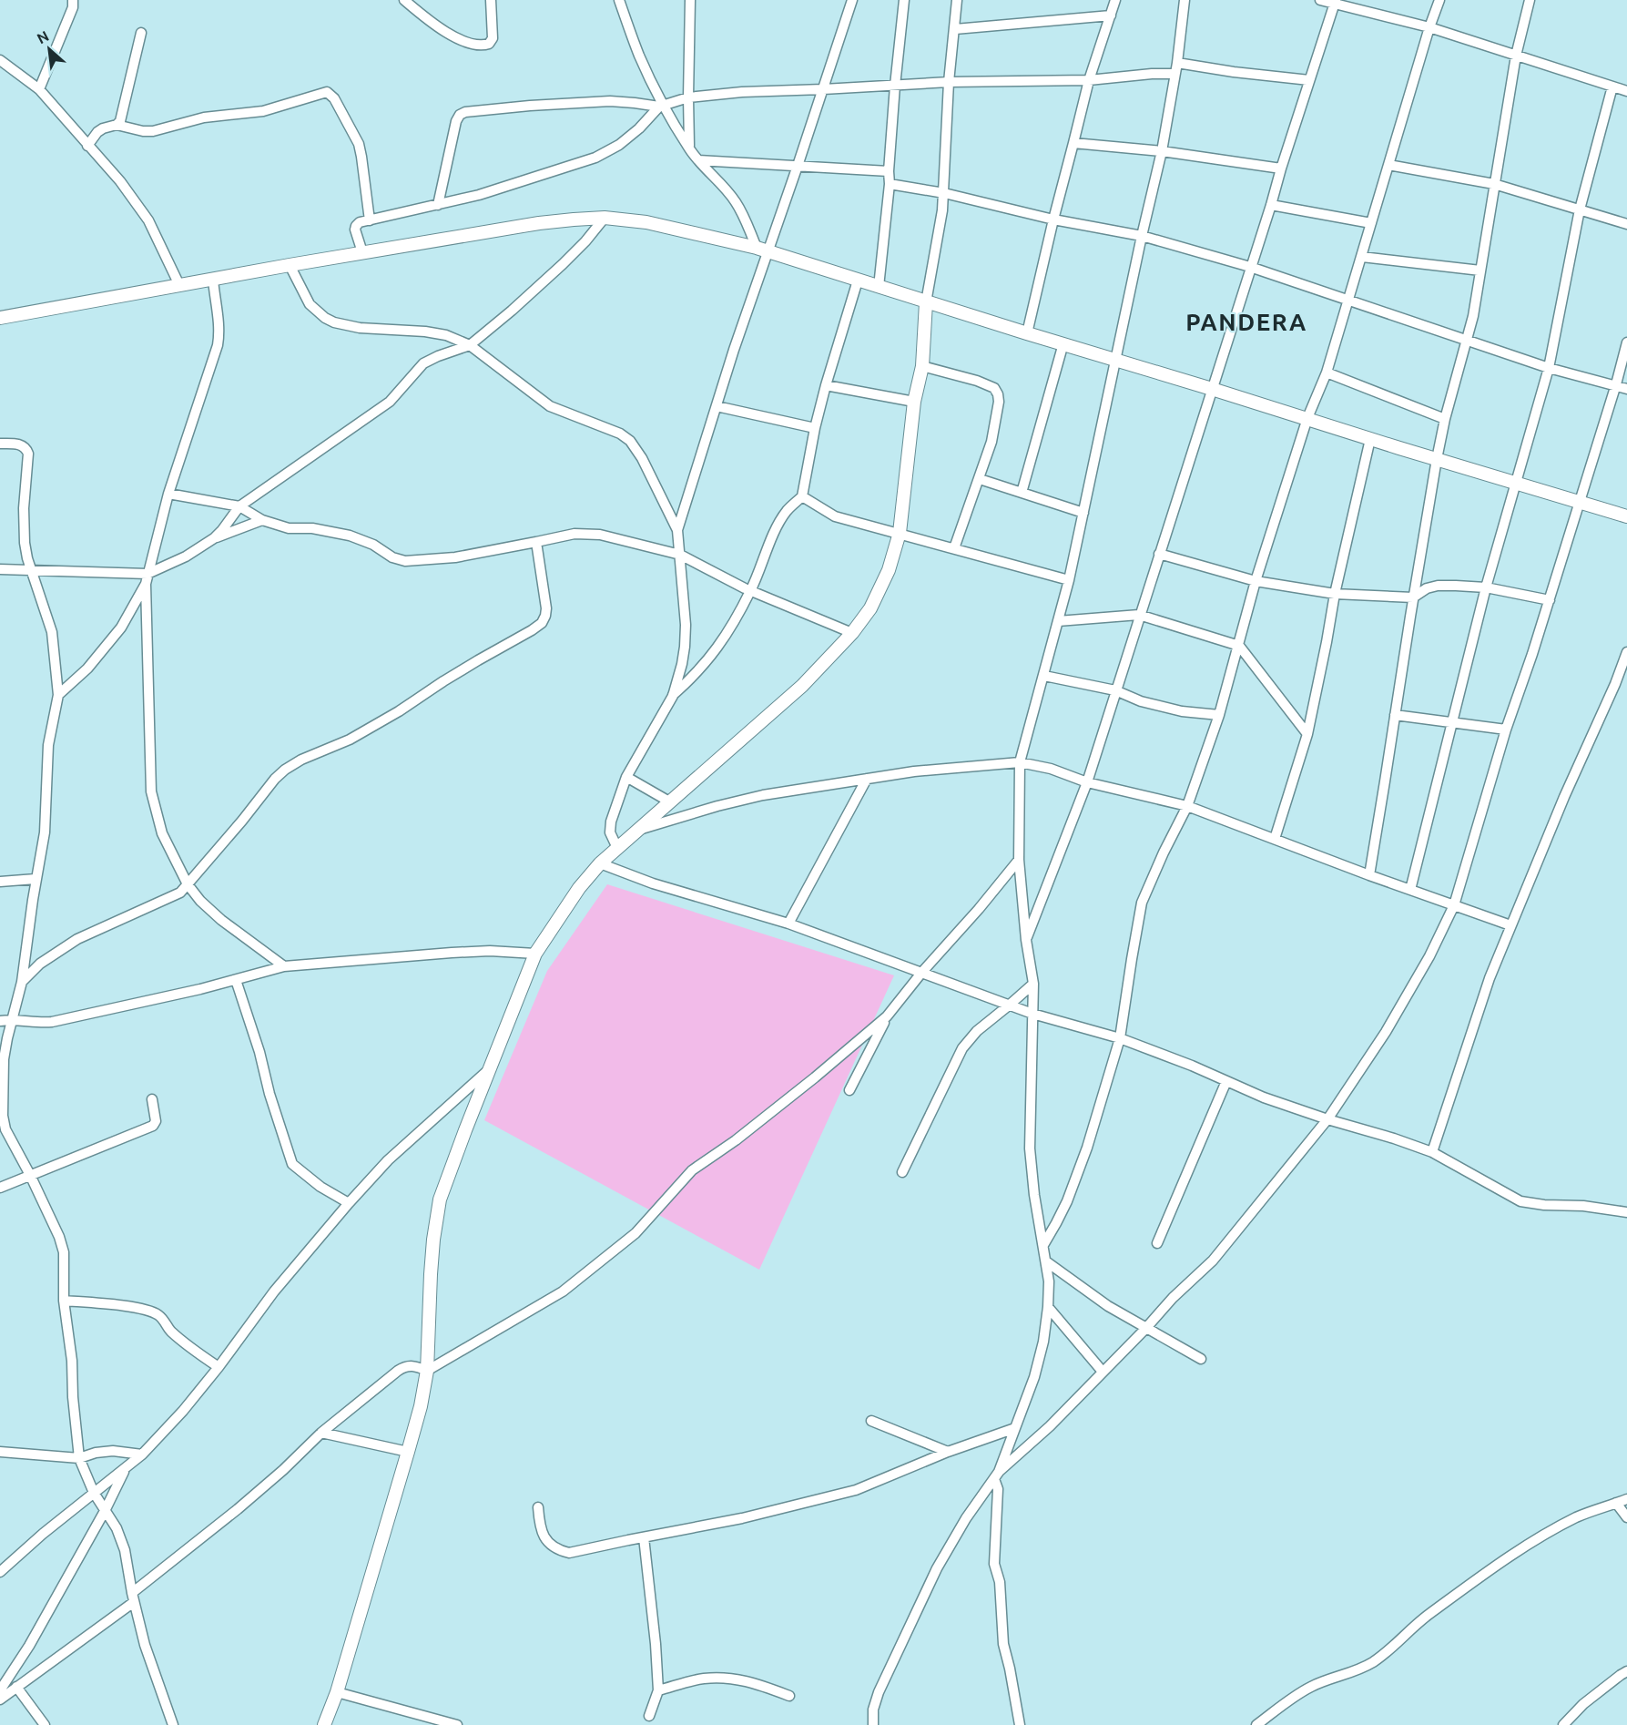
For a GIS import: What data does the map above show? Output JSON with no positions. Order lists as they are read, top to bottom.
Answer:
{
  "districts": ["PANDERA"],
  "north": "top left"
}
